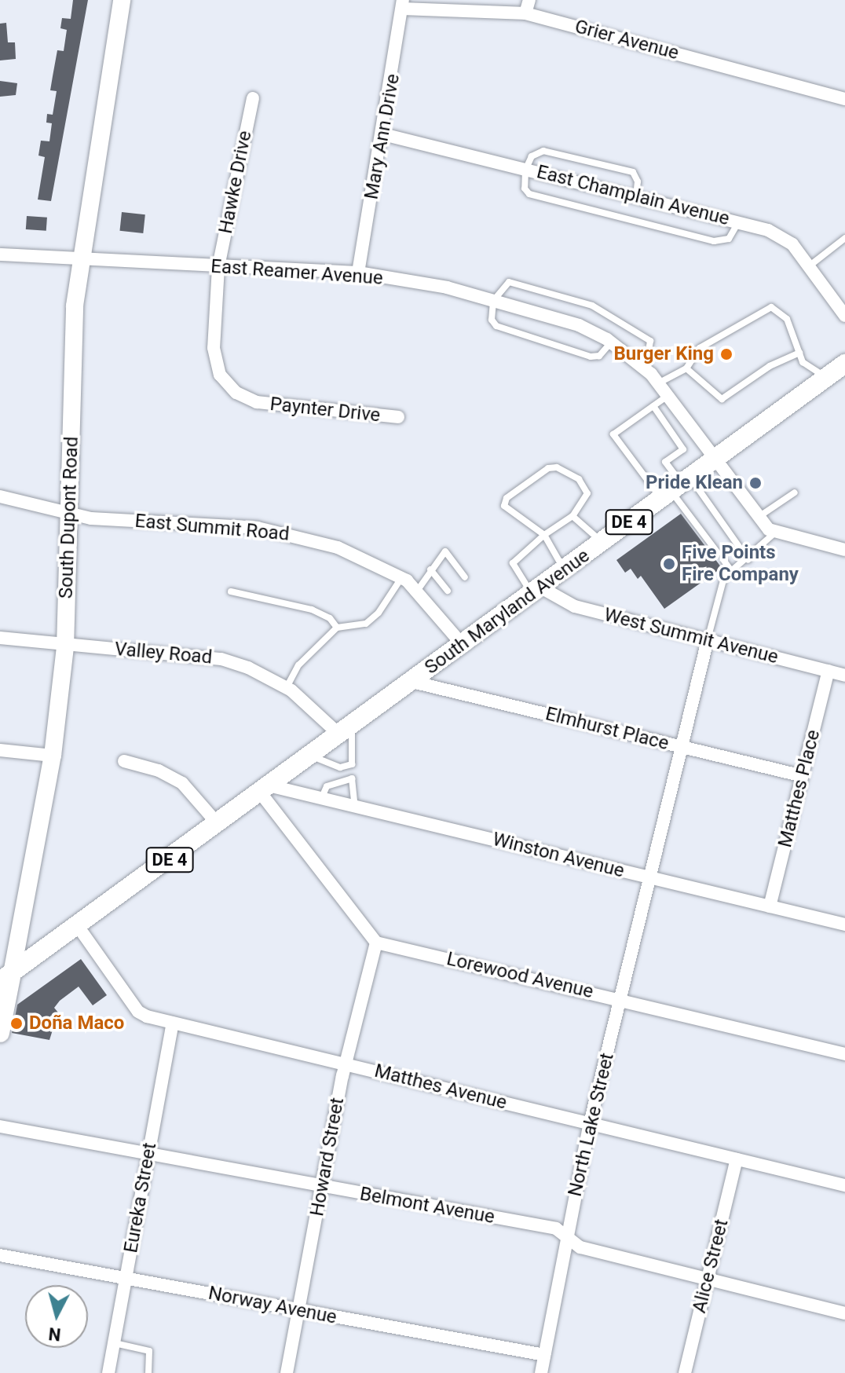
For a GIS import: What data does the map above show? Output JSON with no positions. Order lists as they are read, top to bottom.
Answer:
{
  "streets": {
    "main road": ["South Dupont Road", "DE 4", "South Maryland Avenue"],
    "street": [
      "Grier Avenue",
      "Mary Ann Drive",
      "Hawke Drive",
      "East Champlain Avenue",
      "East Reamer Avenue",
      "Paynter Drive",
      "East Summit Road",
      "West Summit Avenue",
      "Valley Road",
      "Elmhurst Place",
      "Matthes Place",
      "Winston Avenue",
      "Lorewood Avenue",
      "Matthes Avenue",
      "North Lake Street",
      "Howard Street",
      "Eureka Street",
      "Belmont Avenue",
      "Alice Street",
      "Norway Avenue"
    ]
  },
  "crossings": [
    ["Grier Avenue", "Mary Ann Drive"],
    ["Mary Ann Drive", "East Champlain Avenue"],
    ["Mary Ann Drive", "East Reamer Avenue"],
    ["Hawke Drive", "East Reamer Avenue"],
    ["Hawke Drive", "Paynter Drive"],
    ["East Reamer Avenue", "Paynter Drive"],
    ["East Reamer Avenue", "South Dupont Road"],
    ["East Reamer Avenue", "South Maryland Avenue"],
    ["South Dupont Road", "DE 4"],
    ["South Dupont Road", "East Summit Road"],
    ["South Dupont Road", "Valley Road"],
    ["DE 4", "South Maryland Avenue"],
    ["DE 4", "Winston Avenue"],
    ["DE 4", "Matthes Avenue"],
    ["East Summit Road", "South Maryland Avenue"],
    ["South Maryland Avenue", "West Summit Avenue"],
    ["South Maryland Avenue", "Valley Road"],
    ["South Maryland Avenue", "Elmhurst Place"],
    ["South Maryland Avenue", "Winston Avenue"],
    ["West Summit Avenue", "Matthes Place"],
    ["West Summit Avenue", "North Lake Street"],
    ["Elmhurst Place", "Matthes Place"],
    ["Elmhurst Place", "North Lake Street"],
    ["Matthes Place", "Winston Avenue"],
    ["Winston Avenue", "North Lake Street"],
    ["Lorewood Avenue", "North Lake Street"],
    ["Lorewood Avenue", "Howard Street"],
    ["Matthes Avenue", "North Lake Street"],
    ["Matthes Avenue", "Howard Street"],
    ["Matthes Avenue", "Eureka Street"],
    ["Matthes Avenue", "Alice Street"],
    ["North Lake Street", "Belmont Avenue"],
    ["North Lake Street", "Norway Avenue"],
    ["Howard Street", "Belmont Avenue"],
    ["Howard Street", "Norway Avenue"],
    ["Eureka Street", "Belmont Avenue"],
    ["Eureka Street", "Norway Avenue"],
    ["Belmont Avenue", "Alice Street"]
  ],
  "places": [
    "Burger King",
    "Pride Klean",
    "Five Points Fire Company",
    "Doña Maco"
  ],
  "north": "bottom"
}
